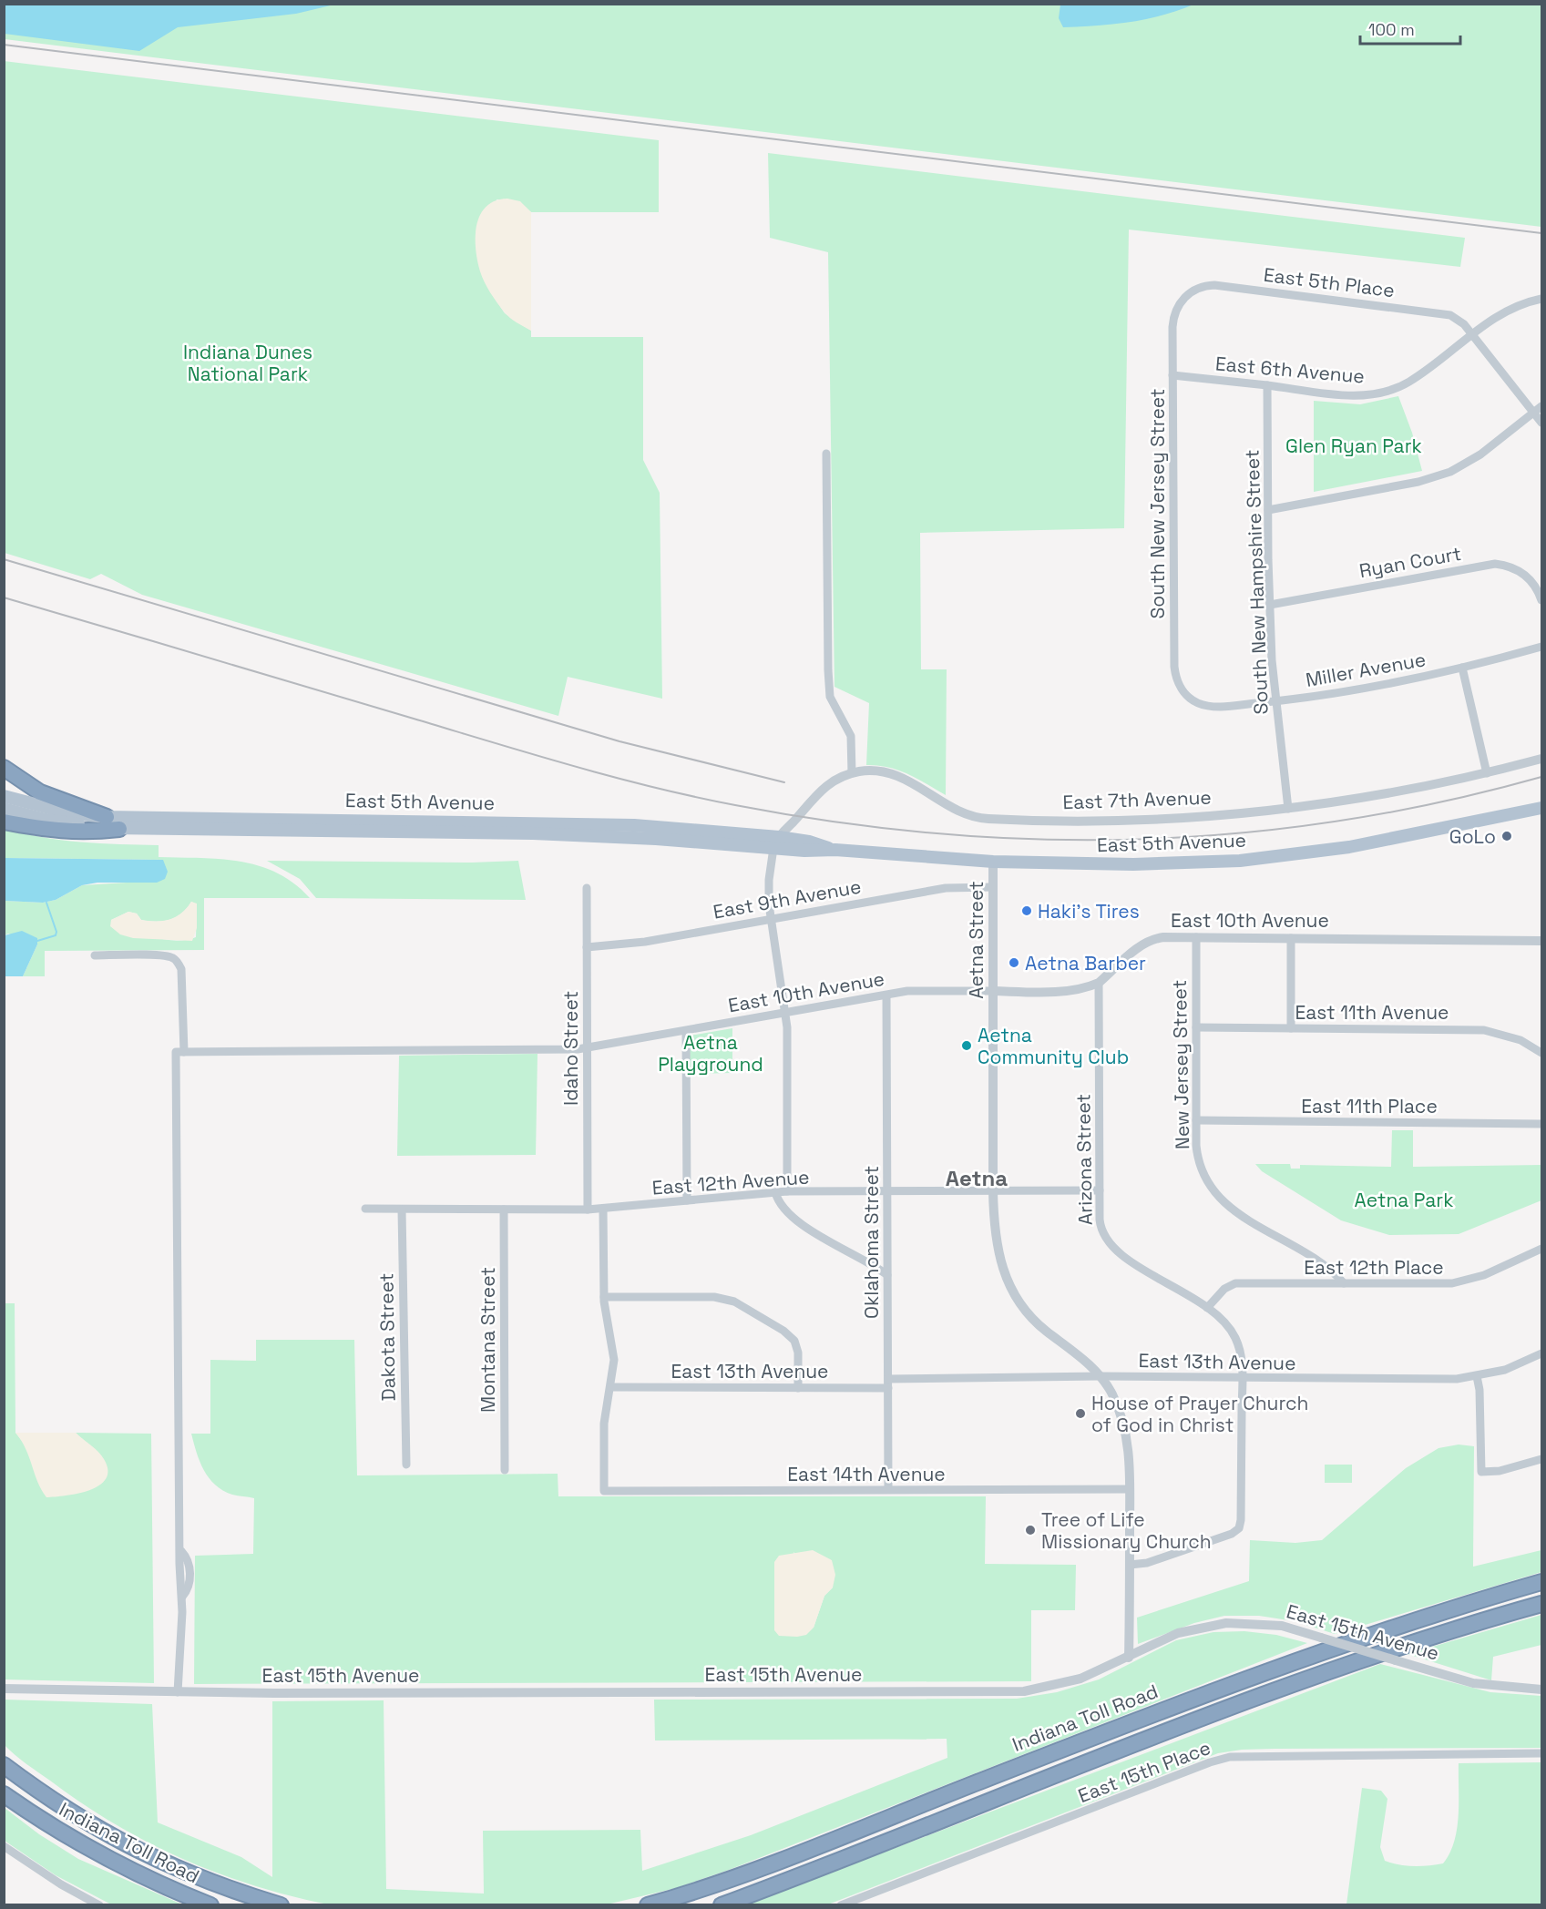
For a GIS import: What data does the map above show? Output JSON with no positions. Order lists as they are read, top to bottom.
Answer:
{
  "streets": {
    "highway": ["Indiana Toll Road"],
    "main road": ["East 5th Avenue"],
    "street": [
      "East 5th Place",
      "East 6th Avenue",
      "South New Jersey Street",
      "Ryan Court",
      "South New Hampshire Street",
      "Miller Avenue",
      "East 7th Avenue",
      "East 9th Avenue",
      "East 10th Avenue",
      "Aetna Street",
      "East 11th Avenue",
      "Idaho Street",
      "New Jersey Street",
      "East 11th Place",
      "Arizona Street",
      "East 12th Avenue",
      "Oklahoma Street",
      "East 12th Place",
      "Dakota Street",
      "Montana Street",
      "East 13th Avenue",
      "East 14th Avenue",
      "East 15th Avenue",
      "East 15th Place"
    ]
  },
  "crossings": [
    ["East 5th Place", "East 6th Avenue"],
    ["East 5th Place", "South New Jersey Street"],
    ["East 6th Avenue", "South New Jersey Street"],
    ["East 6th Avenue", "South New Hampshire Street"],
    ["South New Jersey Street", "Miller Avenue"],
    ["Ryan Court", "South New Hampshire Street"],
    ["South New Hampshire Street", "Miller Avenue"],
    ["South New Hampshire Street", "East 7th Avenue"],
    ["East 7th Avenue", "East 5th Avenue"],
    ["East 5th Avenue", "Aetna Street"],
    ["East 9th Avenue", "Aetna Street"],
    ["East 9th Avenue", "Idaho Street"],
    ["East 10th Avenue", "Aetna Street"],
    ["East 10th Avenue", "Idaho Street"],
    ["East 10th Avenue", "New Jersey Street"],
    ["East 10th Avenue", "Arizona Street"],
    ["East 10th Avenue", "Oklahoma Street"],
    ["Aetna Street", "Arizona Street"],
    ["Aetna Street", "East 12th Avenue"],
    ["Aetna Street", "East 13th Avenue"],
    ["Aetna Street", "East 14th Avenue"],
    ["Aetna Street", "East 15th Avenue"],
    ["East 11th Avenue", "New Jersey Street"],
    ["Idaho Street", "East 12th Avenue"],
    ["New Jersey Street", "East 11th Place"],
    ["New Jersey Street", "East 12th Place"],
    ["Arizona Street", "East 12th Avenue"],
    ["Arizona Street", "East 12th Place"],
    ["Arizona Street", "East 13th Avenue"],
    ["East 12th Avenue", "Oklahoma Street"],
    ["East 12th Avenue", "Dakota Street"],
    ["East 12th Avenue", "Montana Street"],
    ["Oklahoma Street", "East 13th Avenue"],
    ["Oklahoma Street", "East 14th Avenue"],
    ["East 13th Avenue", "East 14th Avenue"]
  ],
  "districts": ["Aetna"],
  "parks": [
    "Indiana Dunes National Park",
    "Glen Ryan Park",
    "Aetna Playground",
    "Aetna Park"
  ],
  "places": [
    "GoLo",
    "Haki's Tires",
    "Aetna Barber",
    "Aetna Community Club",
    "House of Prayer Church of God in Christ",
    "Tree of Life Missionary Church"
  ],
  "scale_bar": "100 m"
}
